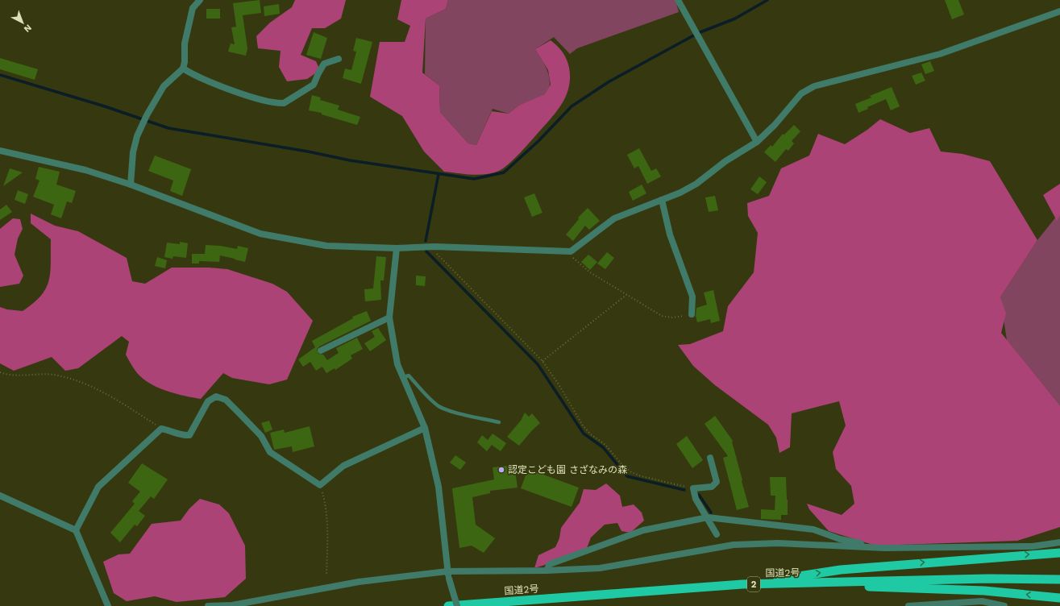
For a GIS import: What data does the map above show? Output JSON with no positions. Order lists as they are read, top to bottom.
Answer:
{
  "streets": {
    "highway": ["国道2号", "2"]
  },
  "places": ["認定こども園 さざなみの森"],
  "north": "bottom right"
}
